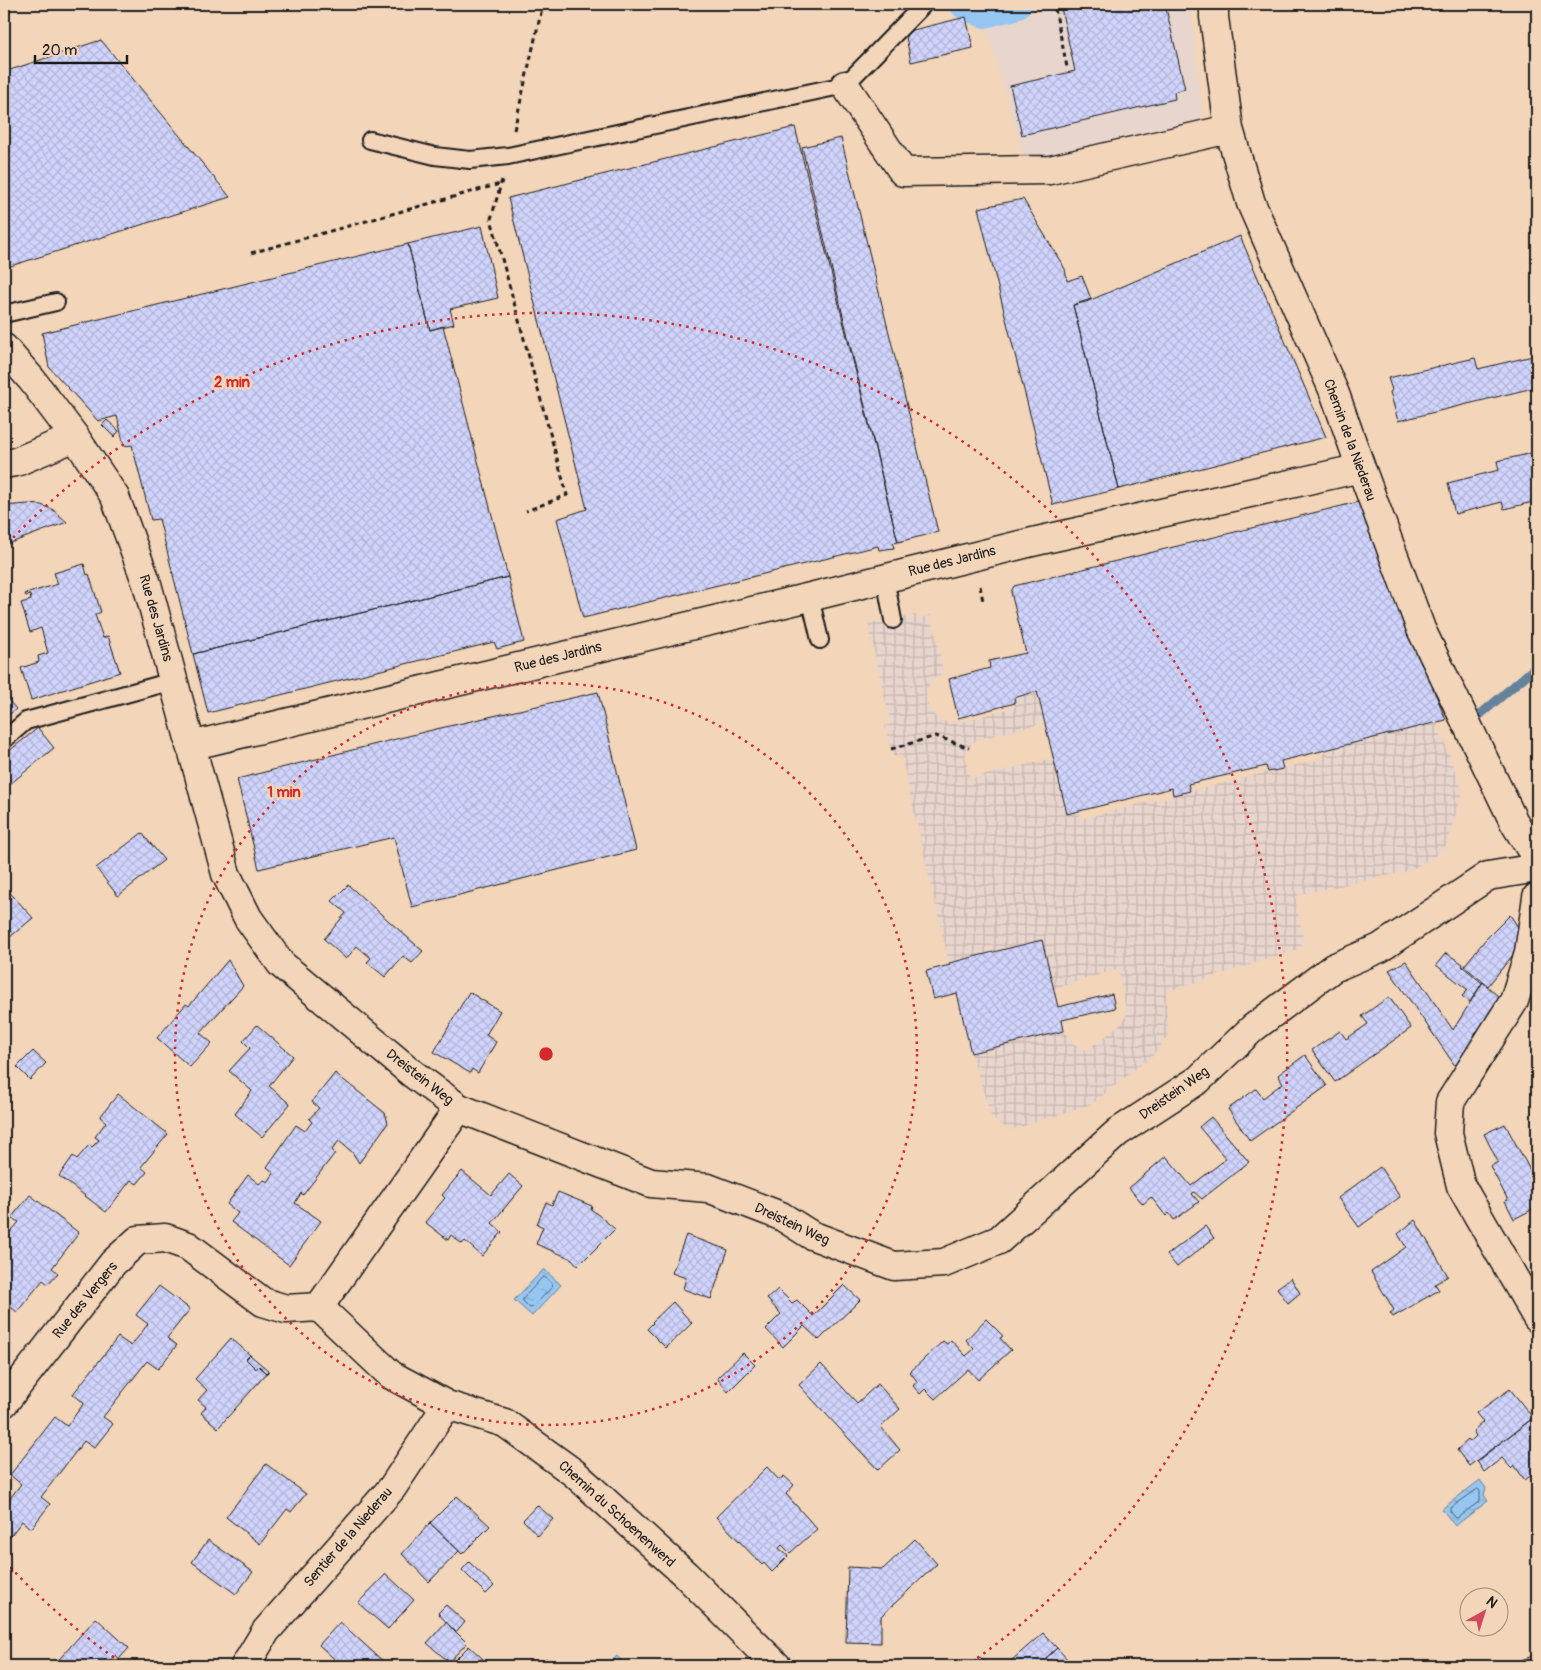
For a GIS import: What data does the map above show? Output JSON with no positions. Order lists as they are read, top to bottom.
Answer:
{
  "streets": {
    "street": [
      "Chemin de la Niederau",
      "Rue des Jardins",
      "Dreistein Weg",
      "Rue des Vergers",
      "Chemin du Schoenenwerd",
      "Sentier de la Niederau"
    ]
  },
  "crossings": [
    ["Chemin de la Niederau", "Rue des Jardins"],
    ["Rue des Jardins", "Dreistein Weg"],
    ["Rue des Vergers", "Chemin du Schoenenwerd"],
    ["Chemin du Schoenenwerd", "Sentier de la Niederau"]
  ],
  "scale_bar": "20 m",
  "north": "top right",
  "rings": ["2 min", "1 min"]
}
